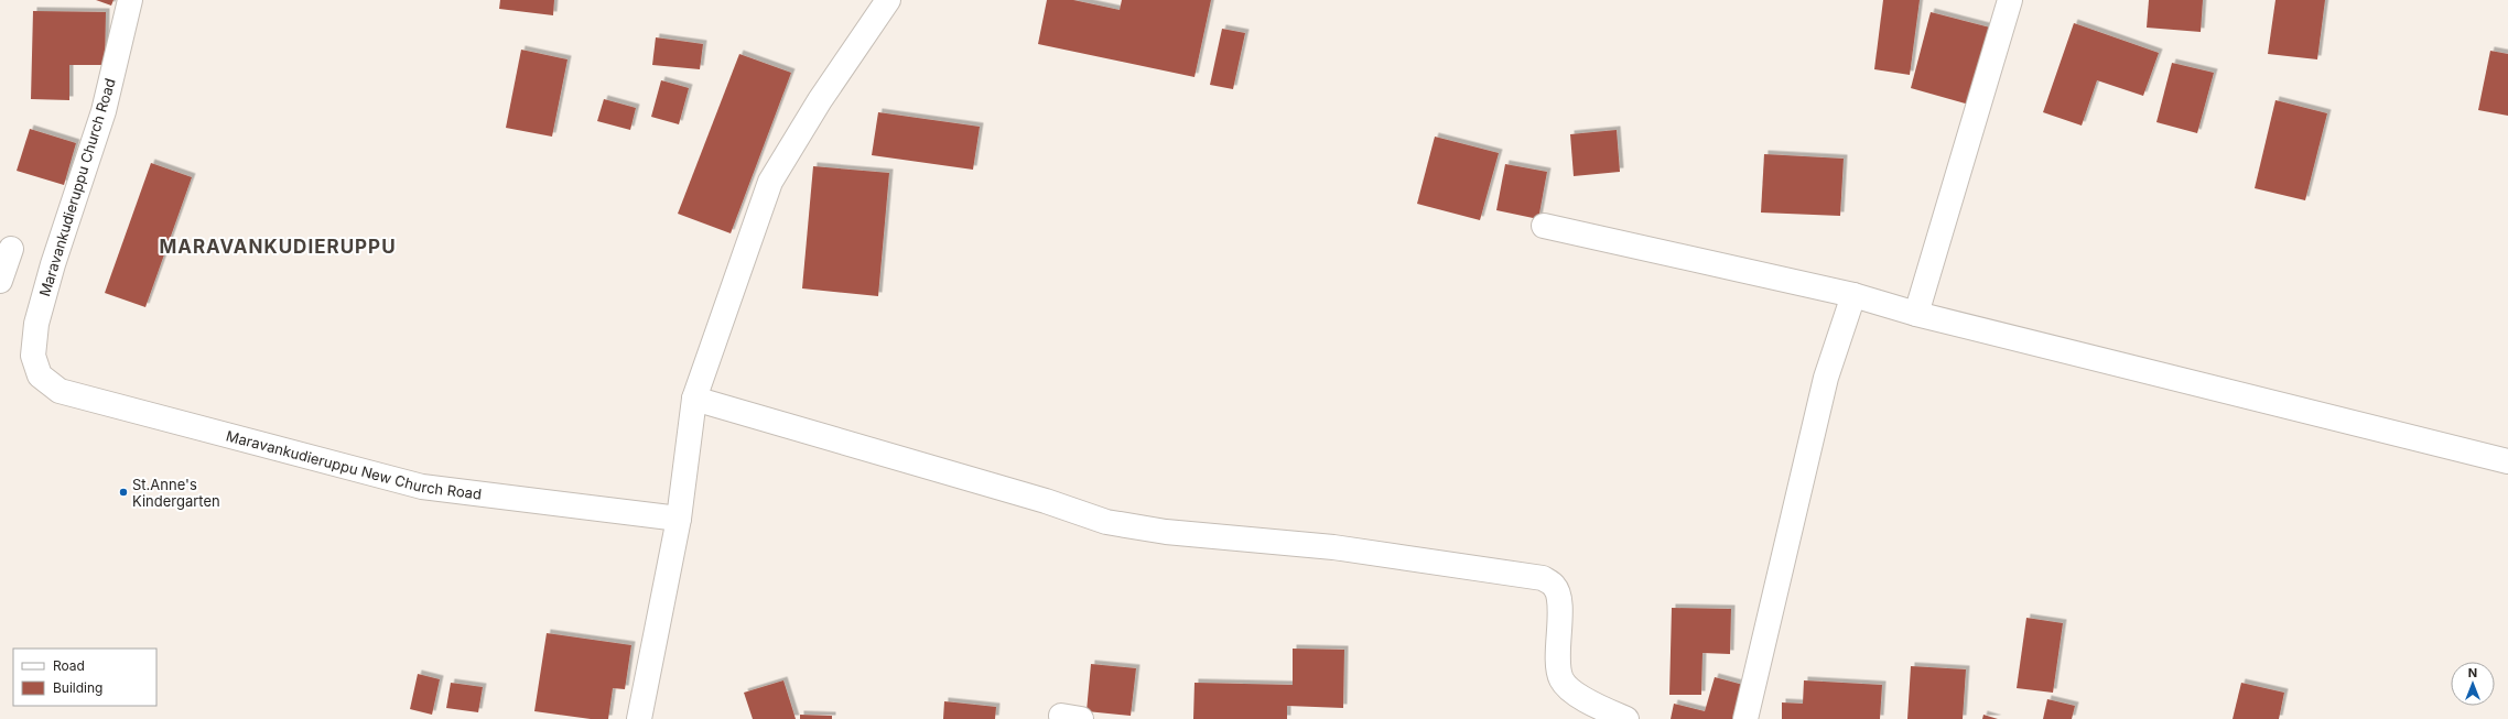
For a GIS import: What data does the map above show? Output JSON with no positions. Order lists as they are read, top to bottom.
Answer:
{
  "streets": {
    "street": ["Maravankudieruppu Church Road", "Maravankudieruppu New Church Road"]
  },
  "crossings": [
    ["Maravankudieruppu Church Road", "Maravankudieruppu New Church Road"]
  ],
  "districts": ["MARAVANKUDIERUPPU"],
  "places": ["St.Anne's Kindergarten"],
  "legend": ["Road", "Building"],
  "north": "top"
}
